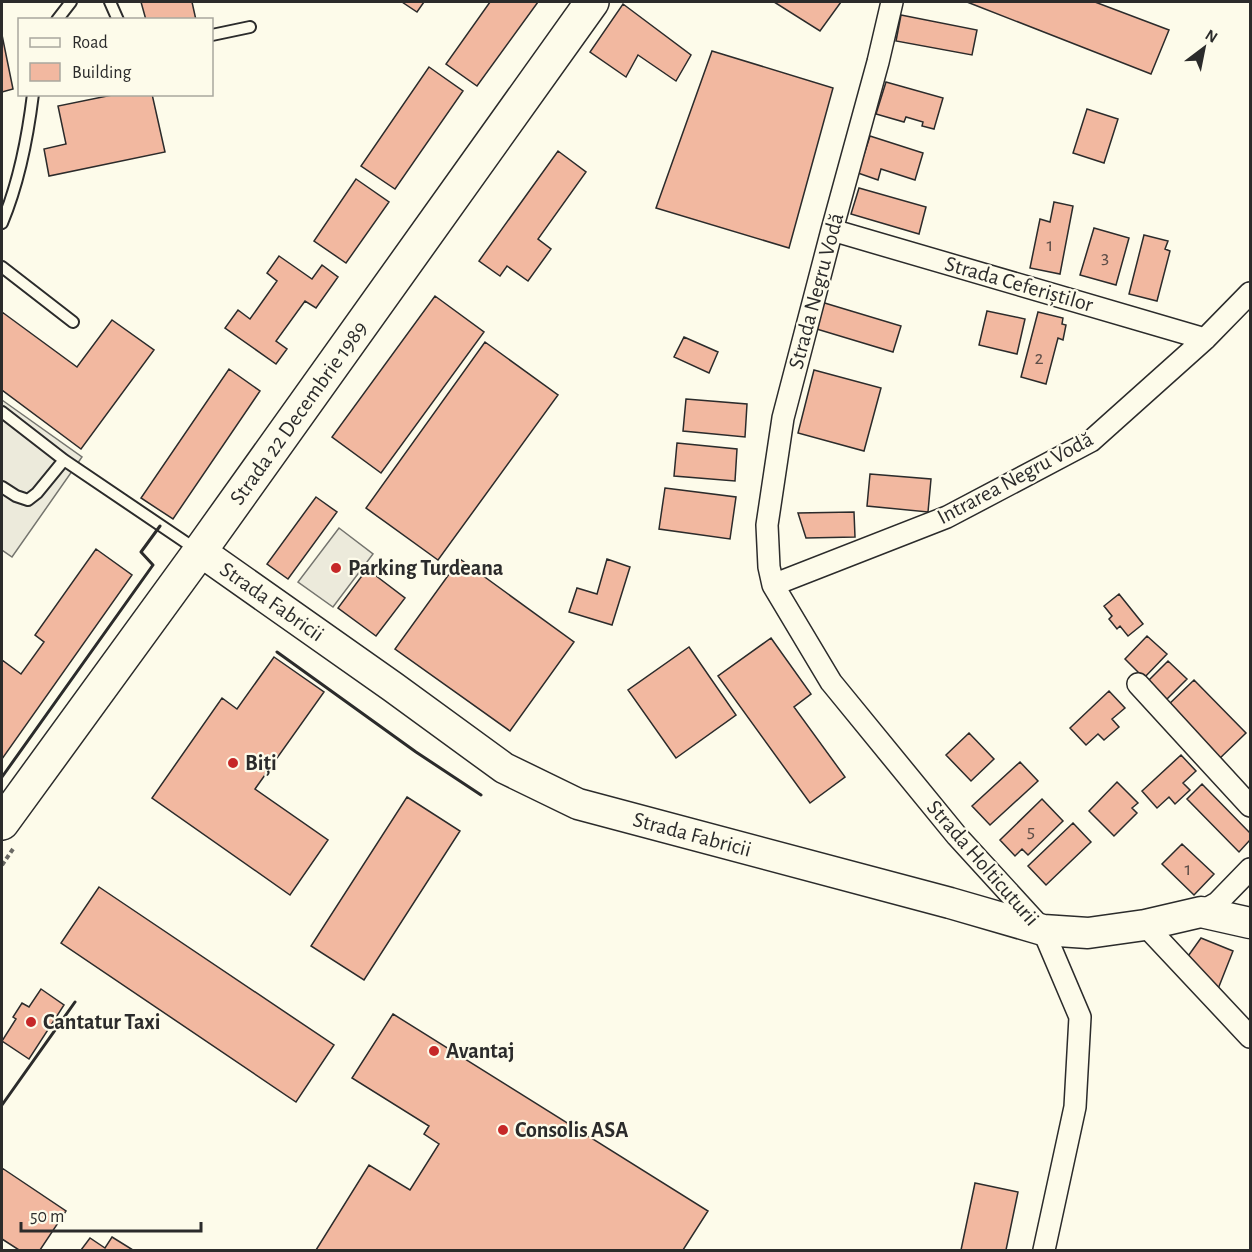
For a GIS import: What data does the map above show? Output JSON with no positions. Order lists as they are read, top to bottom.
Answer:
{
  "streets": {
    "main road": ["Strada 22 Decembrie 1989"],
    "street": [
      "Strada Ceferiștilor",
      "Strada Negru Vodă",
      "Intrarea Negru Vodă",
      "Strada Fabricii",
      "Strada Holticuturii"
    ]
  },
  "crossings": [
    ["Strada Ceferiștilor", "Strada Negru Vodă"],
    ["Strada Ceferiștilor", "Intrarea Negru Vodă"],
    ["Strada Negru Vodă", "Intrarea Negru Vodă"],
    ["Strada Negru Vodă", "Strada Holticuturii"],
    ["Strada 22 Decembrie 1989", "Strada Fabricii"],
    ["Intrarea Negru Vodă", "Strada Holticuturii"],
    ["Strada Fabricii", "Strada Holticuturii"]
  ],
  "places": [
    "Parking Turdeana",
    "Biți",
    "Cantatur Taxi",
    "Avantaj",
    "Consolis ASA"
  ],
  "house_numbers": [
    "1",
    "3",
    "2",
    "5",
    "1"
  ],
  "legend": ["Road", "Building"],
  "scale_bar": "50 m",
  "north": "top right"
}
